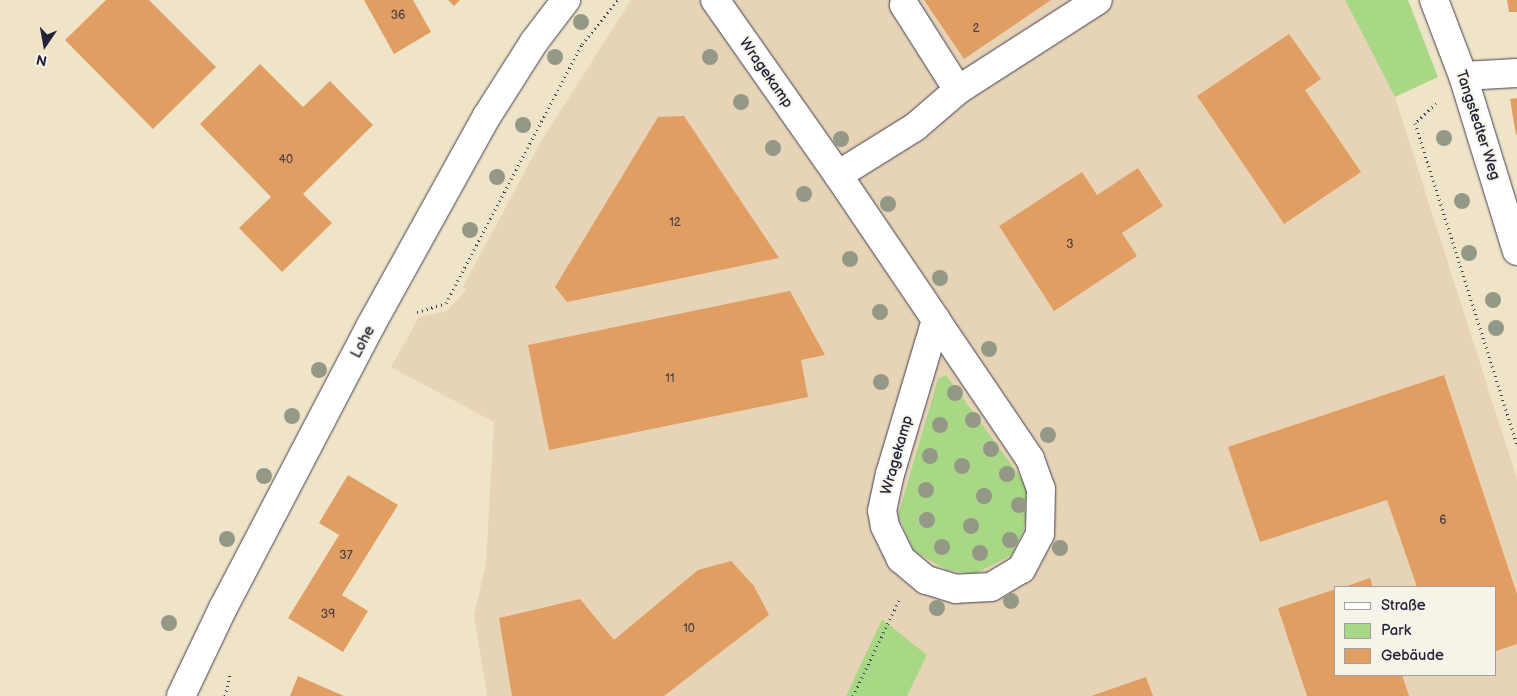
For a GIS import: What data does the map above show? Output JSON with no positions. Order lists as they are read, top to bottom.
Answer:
{
  "streets": {
    "street": ["Wragekamp", "Tangstedter Weg", "Lohe"]
  },
  "house_numbers": [
    "36",
    "2",
    "40",
    "12",
    "3",
    "11",
    "6",
    "37",
    "39",
    "10"
  ],
  "legend": ["Straße", "Park", "Gebäude"],
  "north": "bottom"
}
